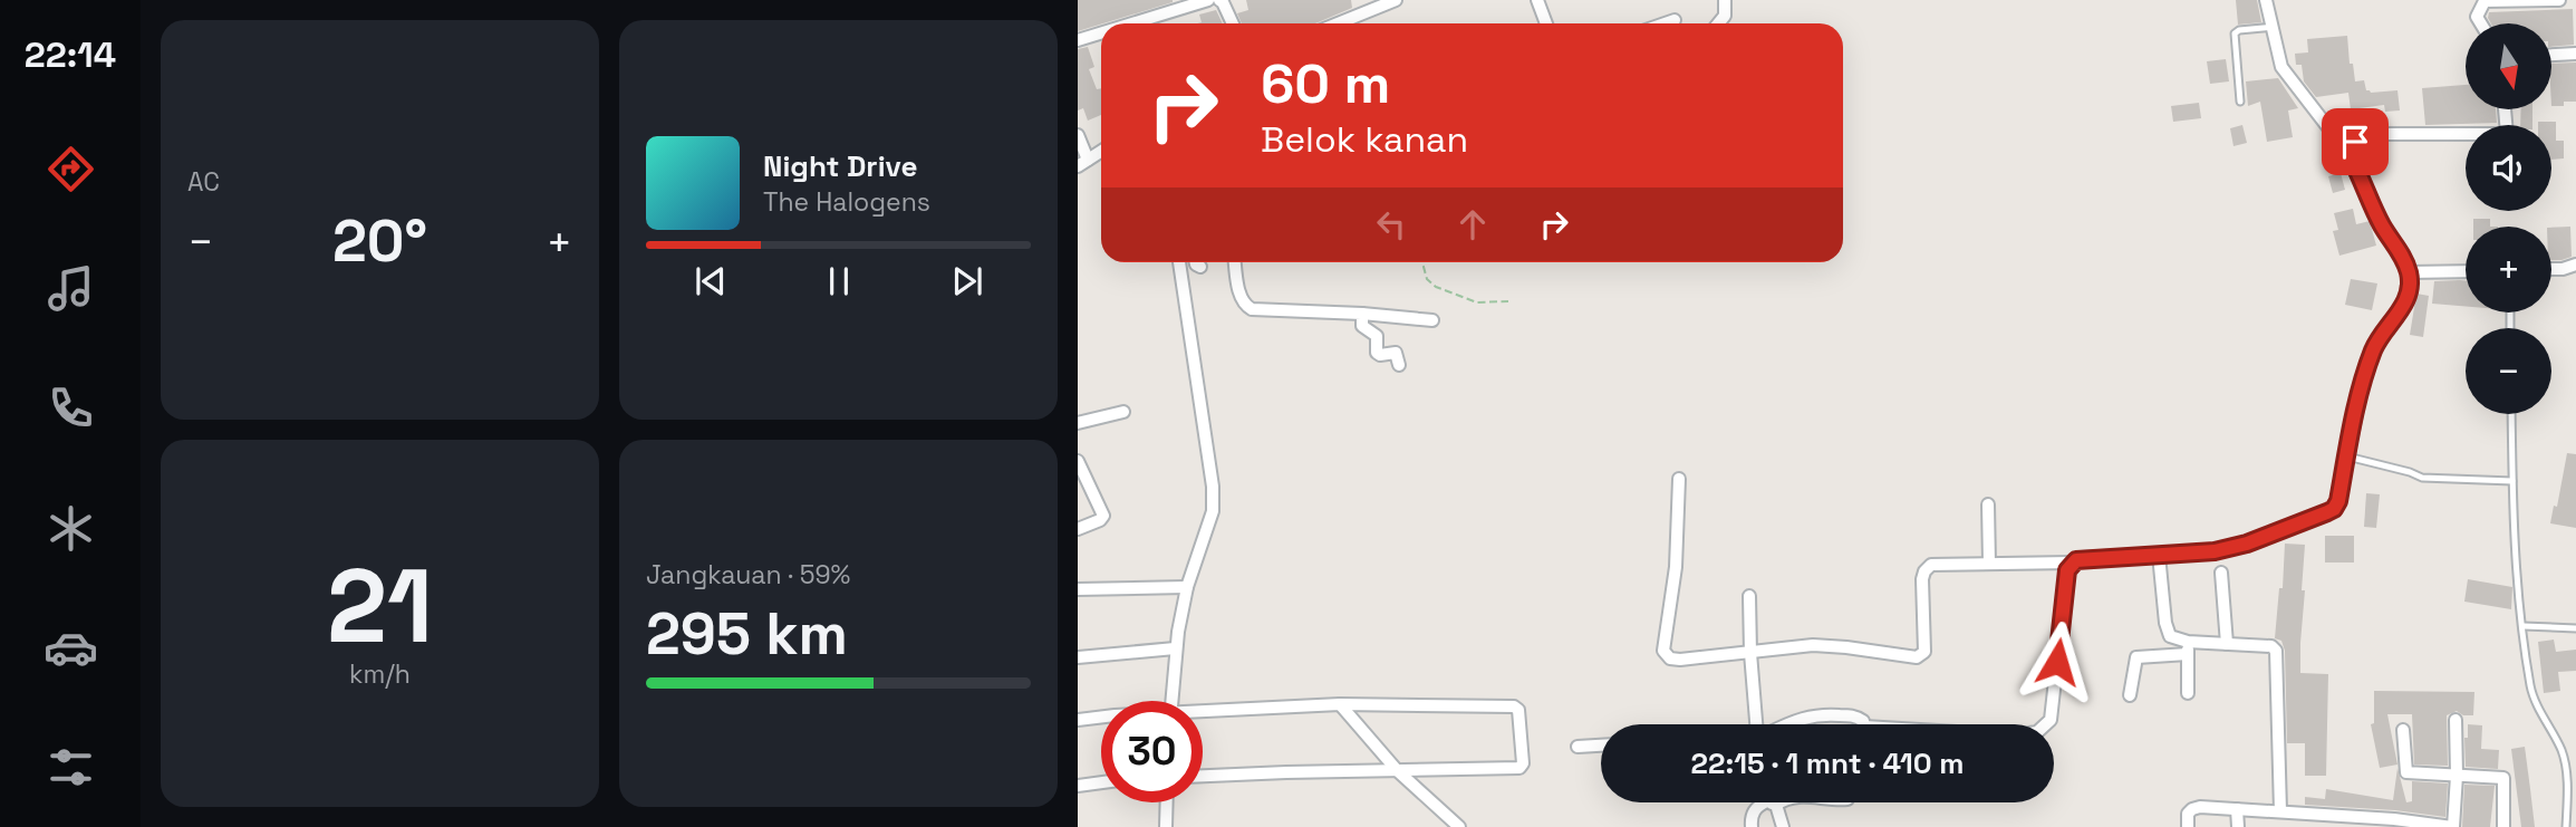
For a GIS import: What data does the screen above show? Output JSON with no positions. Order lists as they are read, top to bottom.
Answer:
{
  "north": "bottom",
  "page": {
    "tabs": "22:14",
    "tile": [
      "AC",
      ["21", "km/h"],
      ["Jangkauan · 59%", "295 km"]
    ],
    "map_buttons": ["+", "−"],
    "turn": ["60 m", "Belok kanan"],
    "song": ["Night Drive", "The Halogens"],
    "heat": ["−", "20°", "+"],
    "limit": "30",
    "trip": "22:15 · 1 mnt · 410 m"
  }
}
